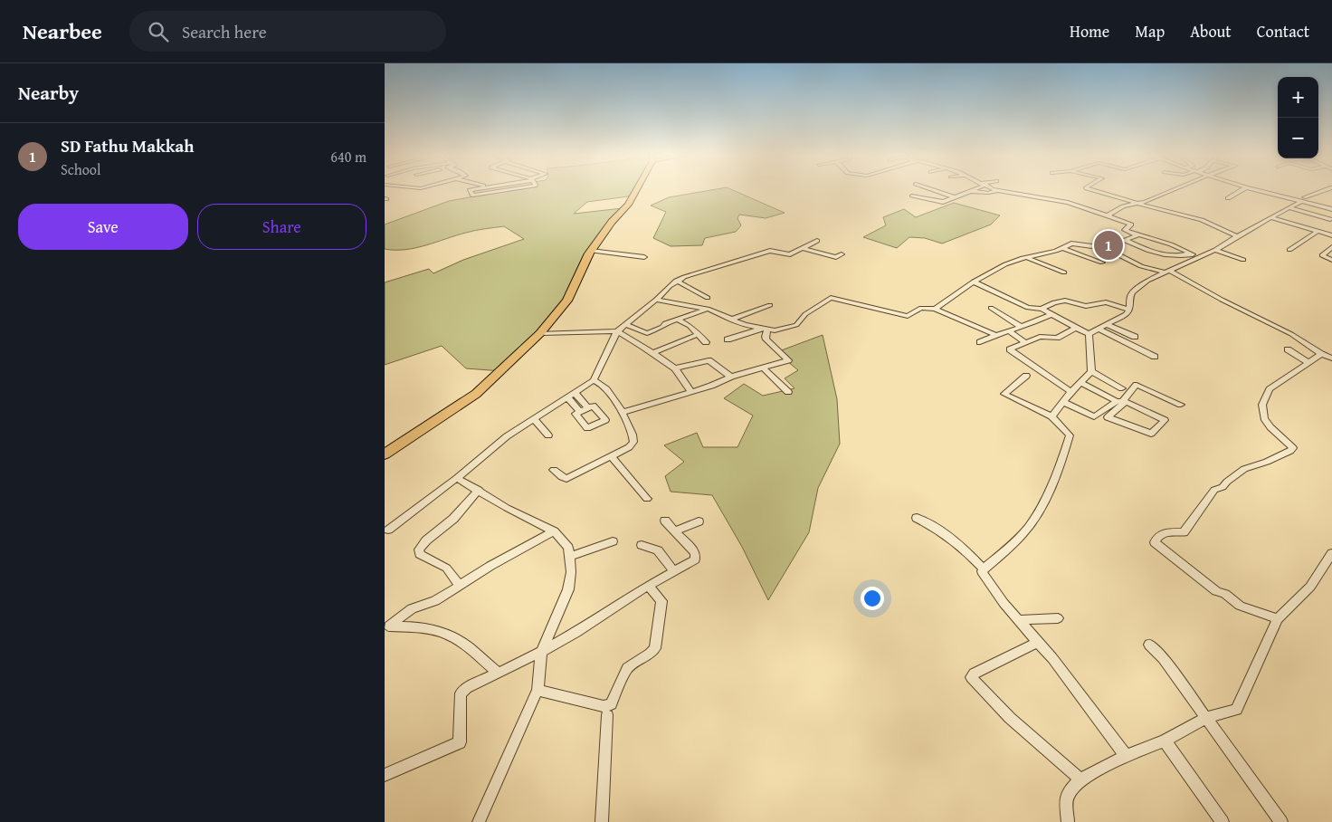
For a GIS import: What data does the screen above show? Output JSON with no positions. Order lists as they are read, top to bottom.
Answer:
{
  "page": {
    "header": "Nearbee",
    "search": "Search here",
    "nav": [
      "Home",
      "Map",
      "About",
      "Contact"
    ],
    "heading": "Nearby",
    "map_buttons": ["+", "−"],
    "list": [
      {
        "mark": "1",
        "name": "SD Fathu Makkah",
        "note": "School",
        "value": "640 m"
      }
    ],
    "buttons": ["Save", "Share"],
    "pins": "1"
  }
}
